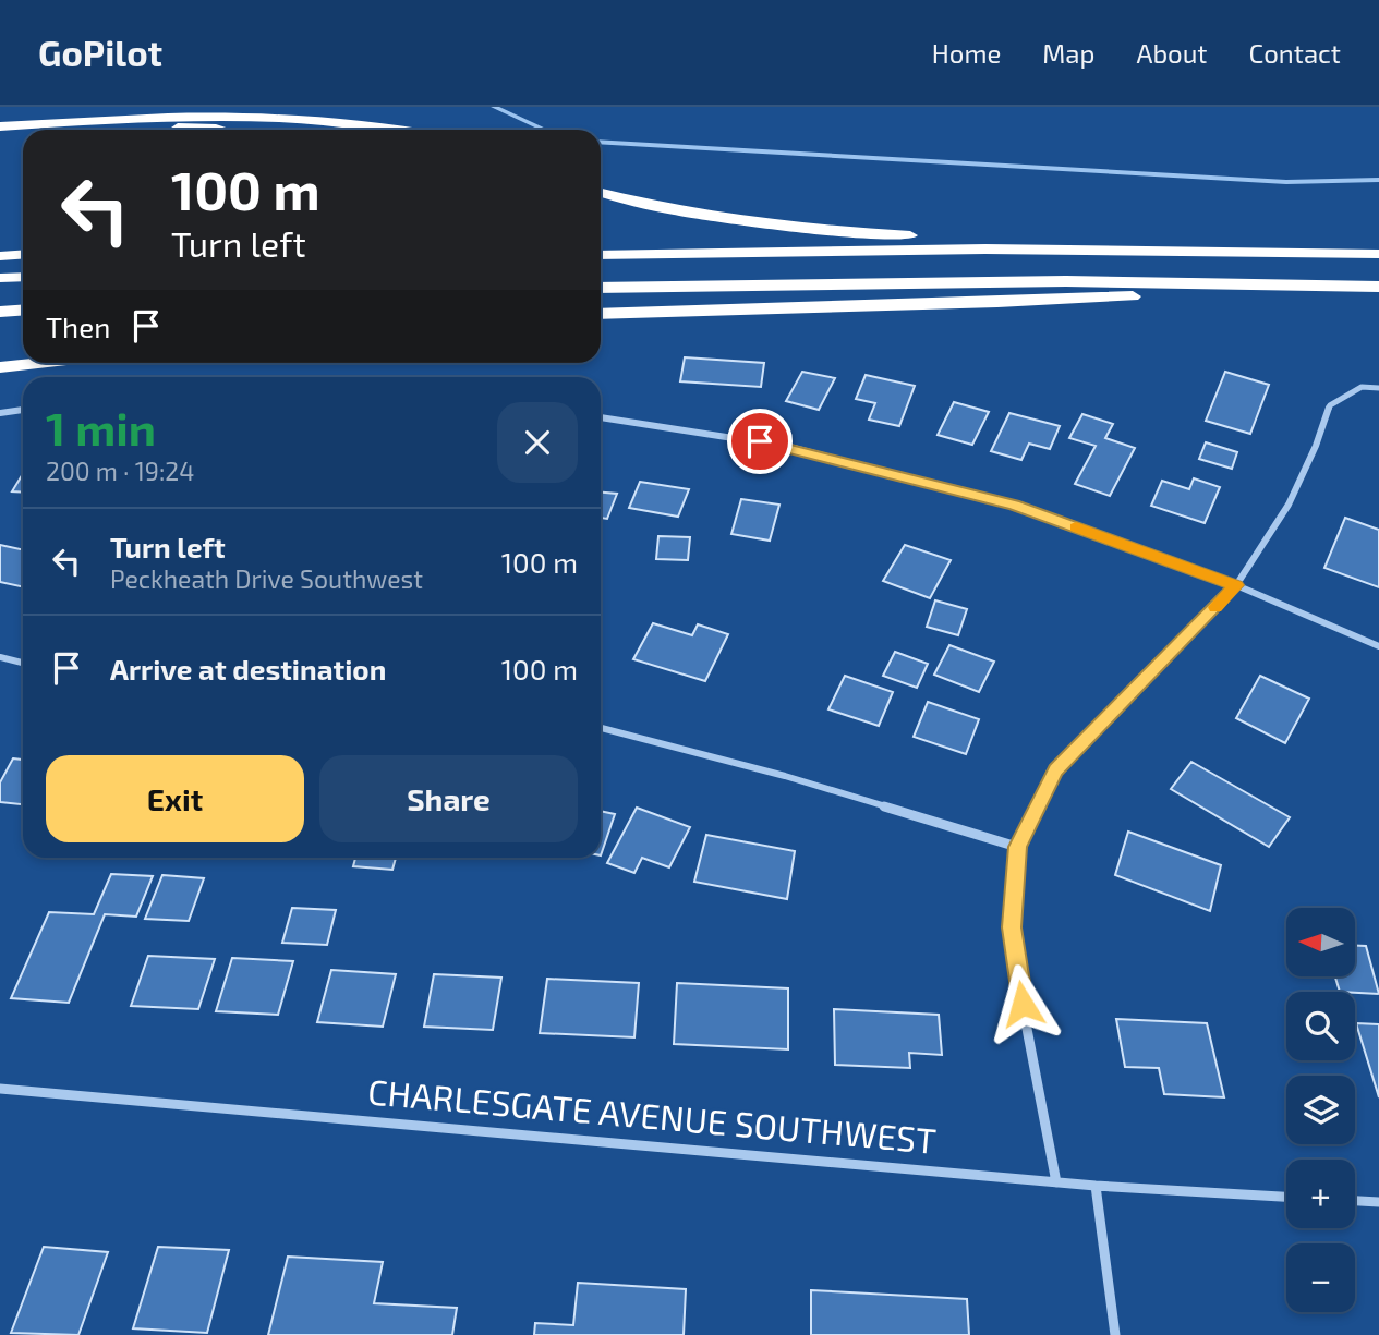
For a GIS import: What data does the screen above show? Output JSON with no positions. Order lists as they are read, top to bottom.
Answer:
{
  "streets": {
    "street": ["CHARLESGATE AVENUE SOUTHWEST"]
  },
  "north": "left",
  "page": {
    "header": "GoPilot",
    "nav": [
      "Home",
      "Map",
      "About",
      "Contact"
    ],
    "turn": ["100 m", "Turn left"],
    "then": "Then",
    "heading": ["1 min", "200 m · 19:24"],
    "list": [
      {
        "name": "Turn left",
        "note": "Peckheath Drive Southwest",
        "value": "100 m"
      },
      {
        "name": "Arrive at destination",
        "value": "100 m"
      }
    ],
    "buttons": ["Exit", "Share"],
    "map_buttons": ["+", "−"]
  }
}
